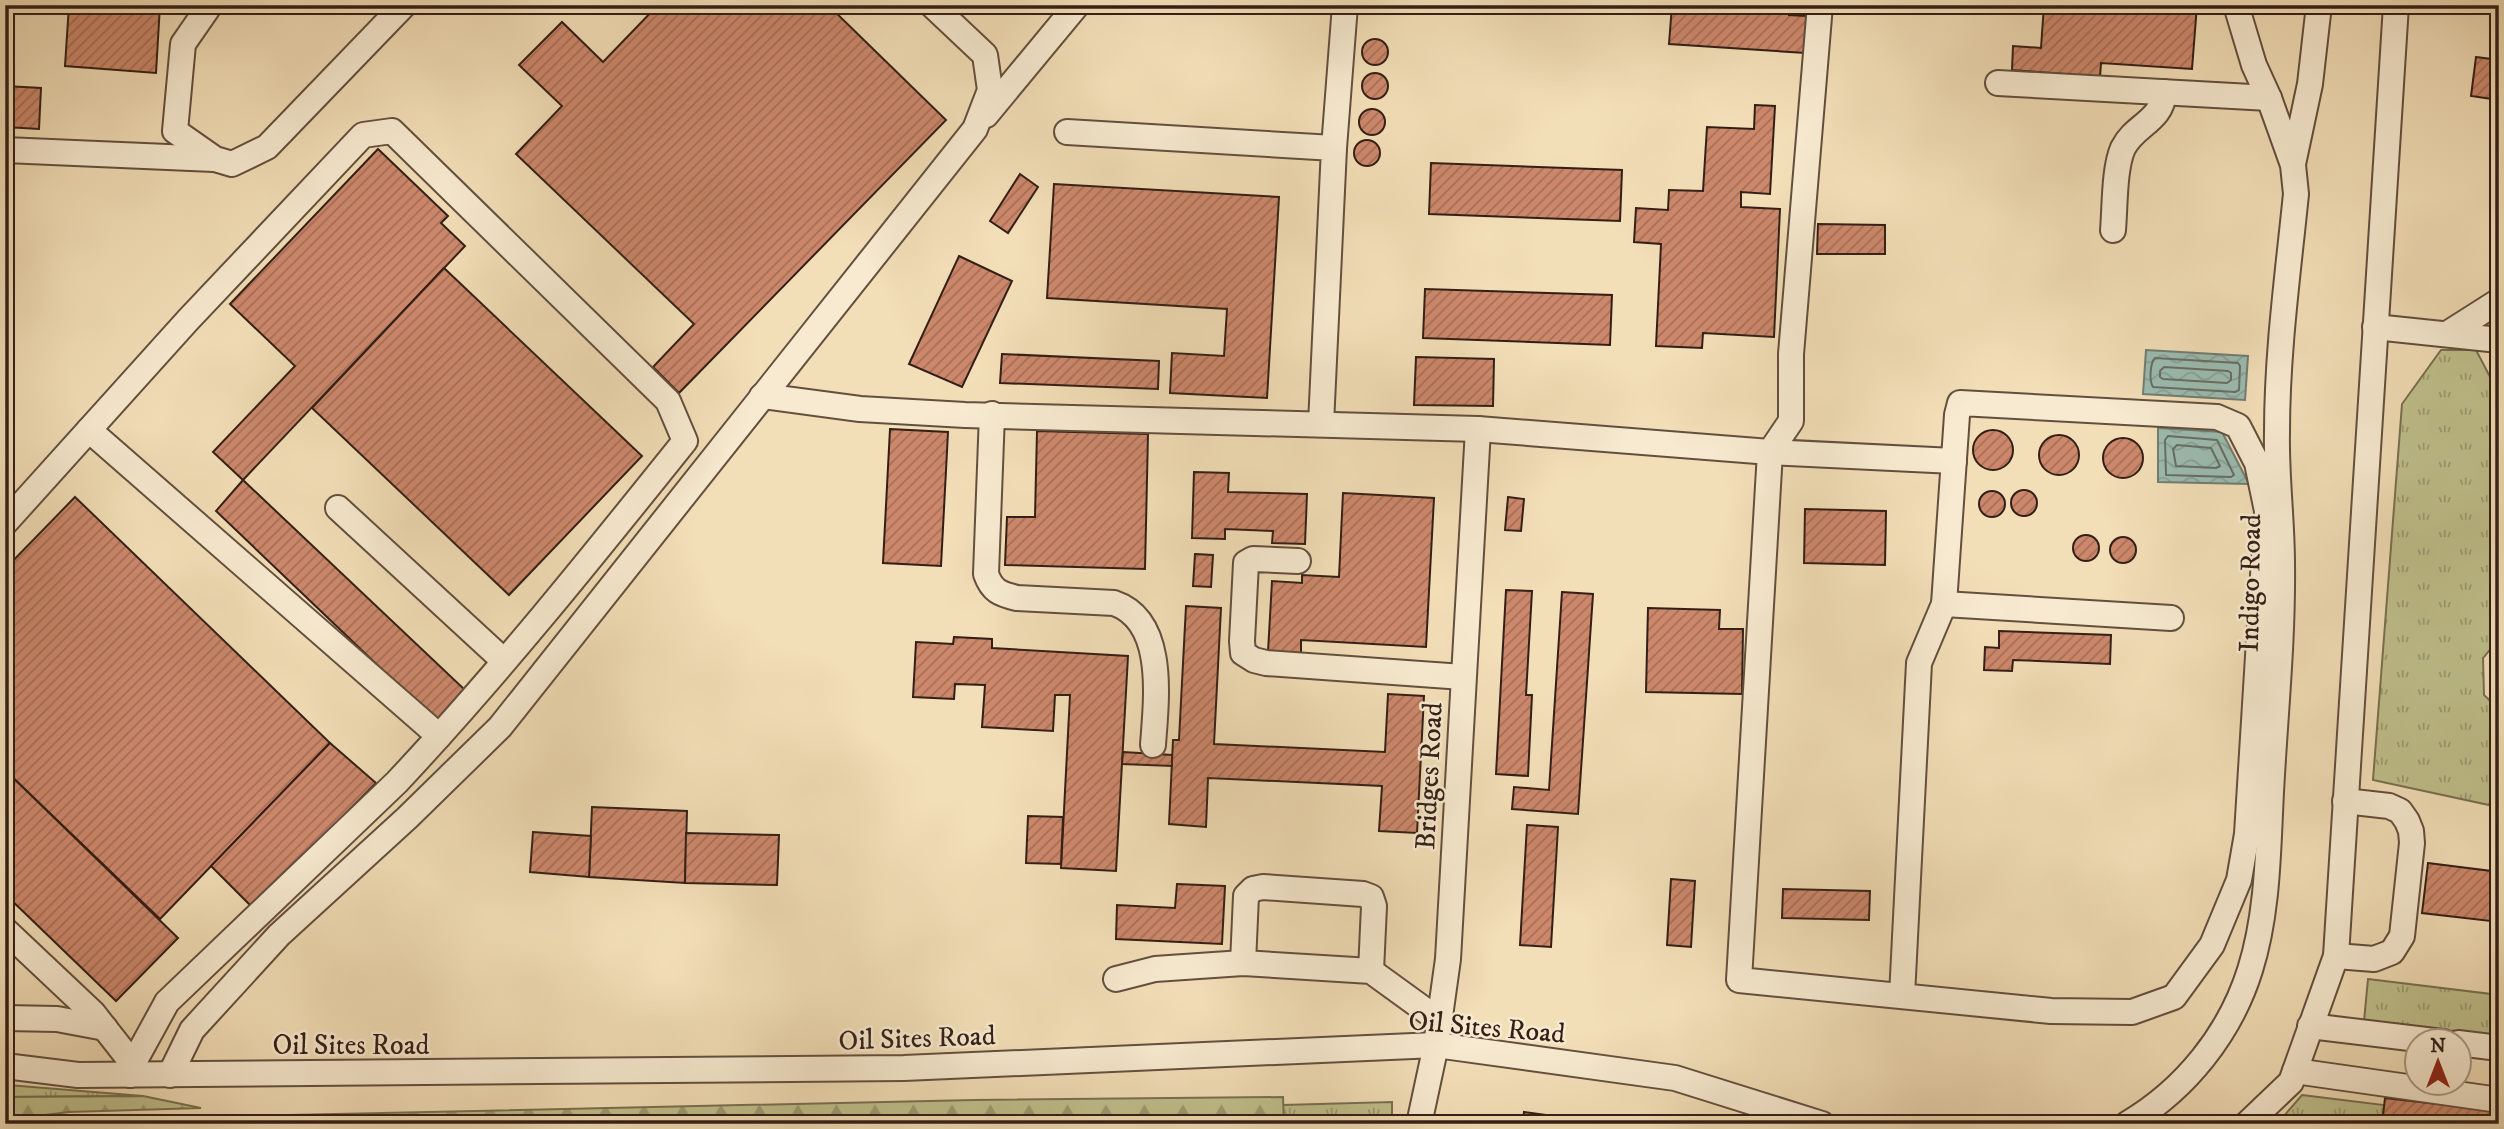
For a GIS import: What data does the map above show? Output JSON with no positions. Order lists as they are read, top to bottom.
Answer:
{
  "streets": {
    "street": ["Indigo Road", "Bridges Road", "Oil Sites Road"]
  },
  "crossings": [
    ["Bridges Road", "Oil Sites Road"]
  ],
  "north": "top"
}
